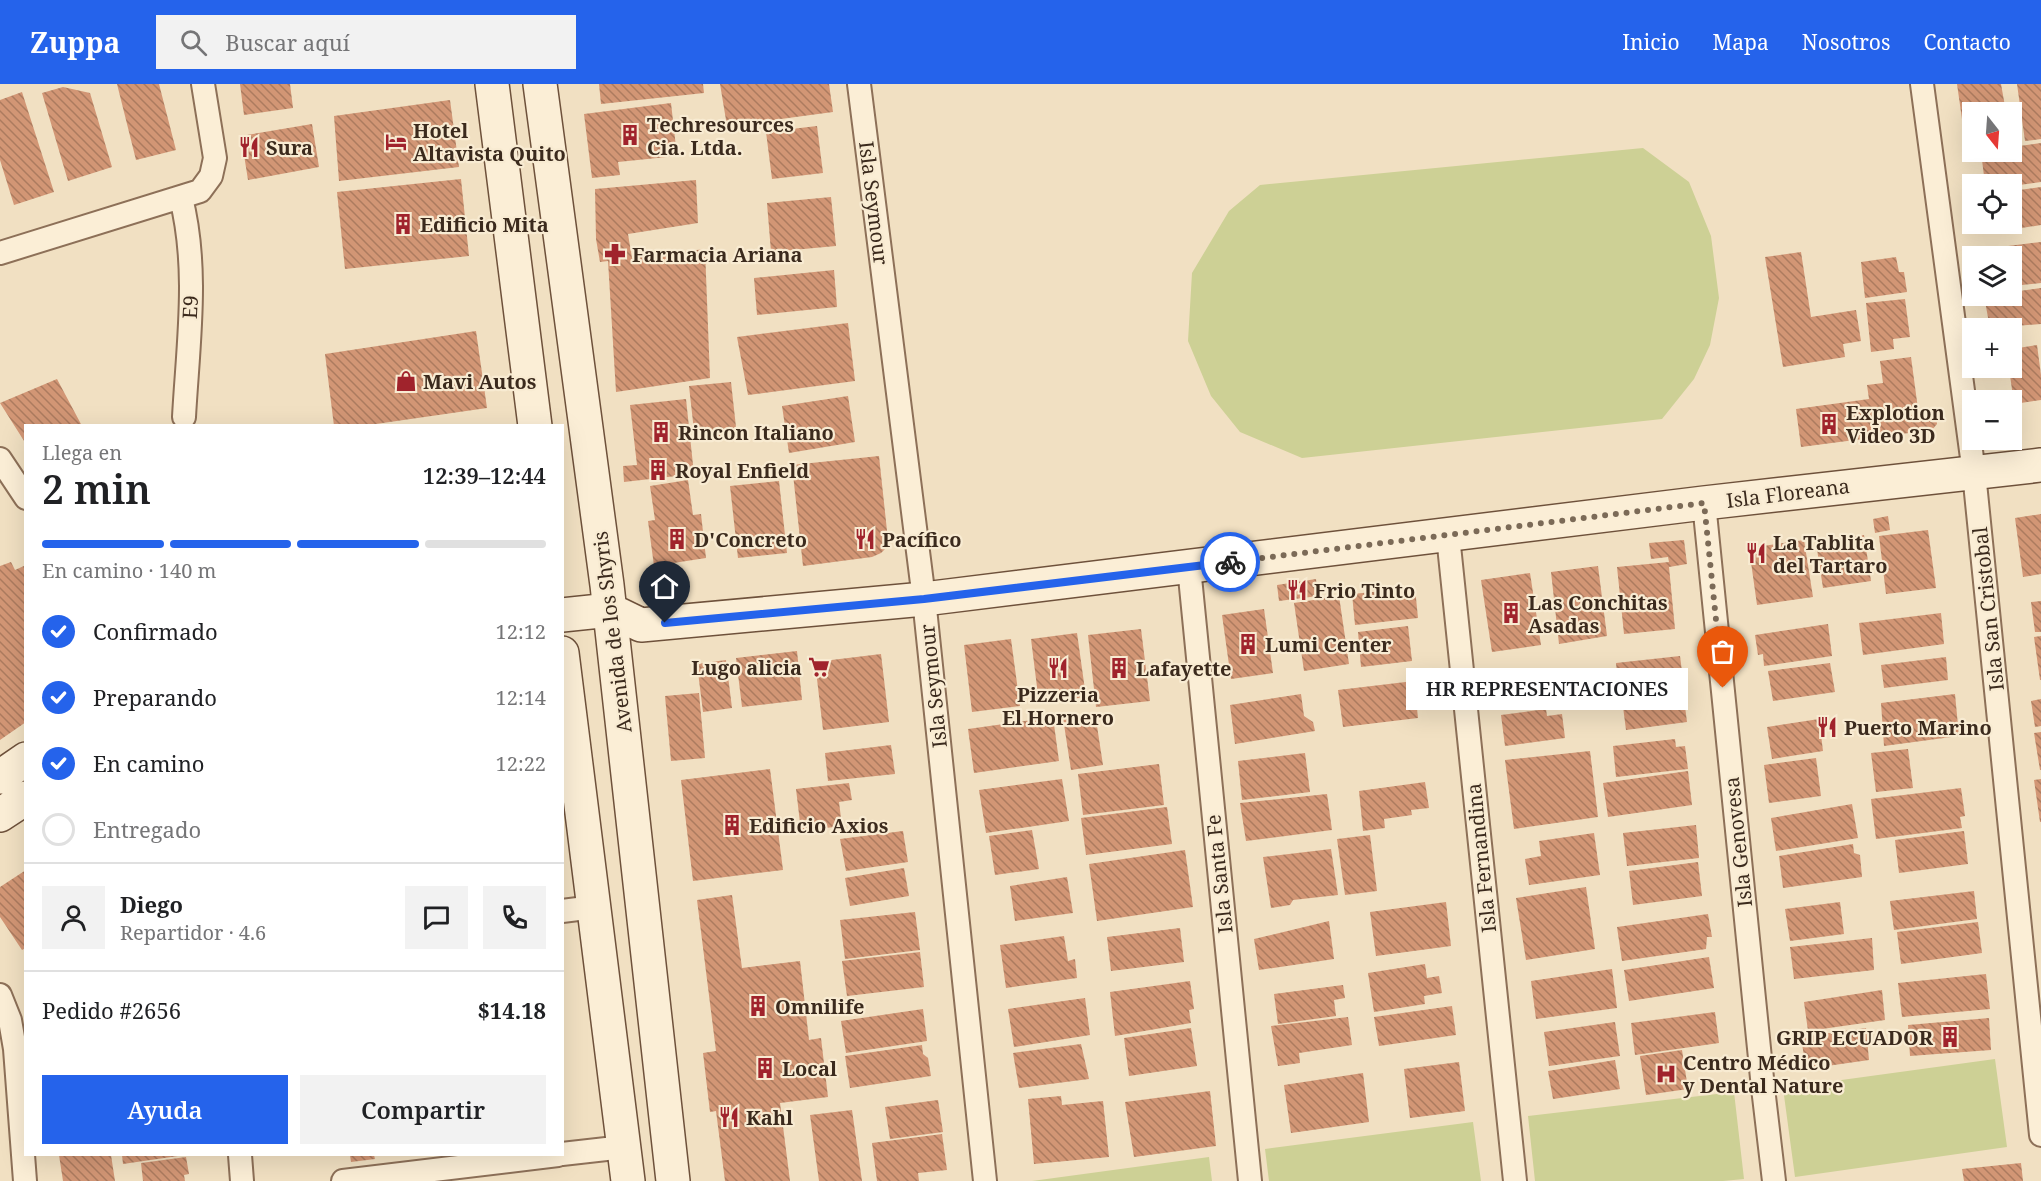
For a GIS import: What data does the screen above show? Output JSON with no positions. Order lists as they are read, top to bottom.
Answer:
{
  "streets": {
    "main road": ["Isla Floreana", "Avenida de los Shyris"],
    "street": [
      "Isla Seymour",
      "E9",
      "Isla San Cristobal",
      "Isla Genovesa",
      "Isla Fernandina",
      "Isla Santa Fe"
    ]
  },
  "crossings": [
    ["Isla Seymour", "Isla Floreana"],
    ["Isla Floreana", "Isla San Cristobal"],
    ["Isla Floreana", "Isla Genovesa"],
    ["Isla Floreana", "Isla Fernandina"],
    ["Isla Floreana", "Isla Santa Fe"]
  ],
  "places": {
    "building": [
      "Techresources Cia. Ltda.",
      "Edificio Mita",
      "Explotion Video 3D",
      "Rincon Italiano",
      "Royal Enfield",
      "D'Concreto",
      "Las Conchitas Asadas",
      "Lumi Center",
      "Lafayette",
      "Edificio Axios",
      "Omnilife",
      "GRIP ECUADOR",
      "Local"
    ],
    "hotel": ["Hotel Altavista Quito"],
    "restaurant": [
      "Sura",
      "Pacífico",
      "La Tablita del Tartaro",
      "Frio Tinto",
      "Pizzeria El Hornero",
      "Puerto Marino",
      "Kahl"
    ],
    "pharmacy": ["Farmacia Ariana"],
    "shop": ["Mavi Autos"],
    "supermarket": ["Lugo alicia"],
    "other": ["HR REPRESENTACIONES"],
    "hospital": ["Centro Médico y Dental Nature"]
  },
  "north": "bottom",
  "page": {
    "header": "Zuppa",
    "search": "Buscar aquí",
    "nav": [
      "Inicio",
      "Mapa",
      "Nosotros",
      "Contacto"
    ],
    "map_buttons": ["+", "−"],
    "heading": ["2 min", "Llega en", "12:39–12:44"],
    "panel": [
      "Diego",
      "Repartidor · 4.6",
      "Pedido #2656",
      "$14.18"
    ],
    "bar": "En camino · 140 m",
    "list": [
      ["Confirmado", "12:12"],
      ["Preparando", "12:14"],
      ["En camino", "12:22"],
      "Entregado"
    ],
    "bubble": "HR REPRESENTACIONES",
    "buttons": ["Ayuda", "Compartir"]
  }
}
